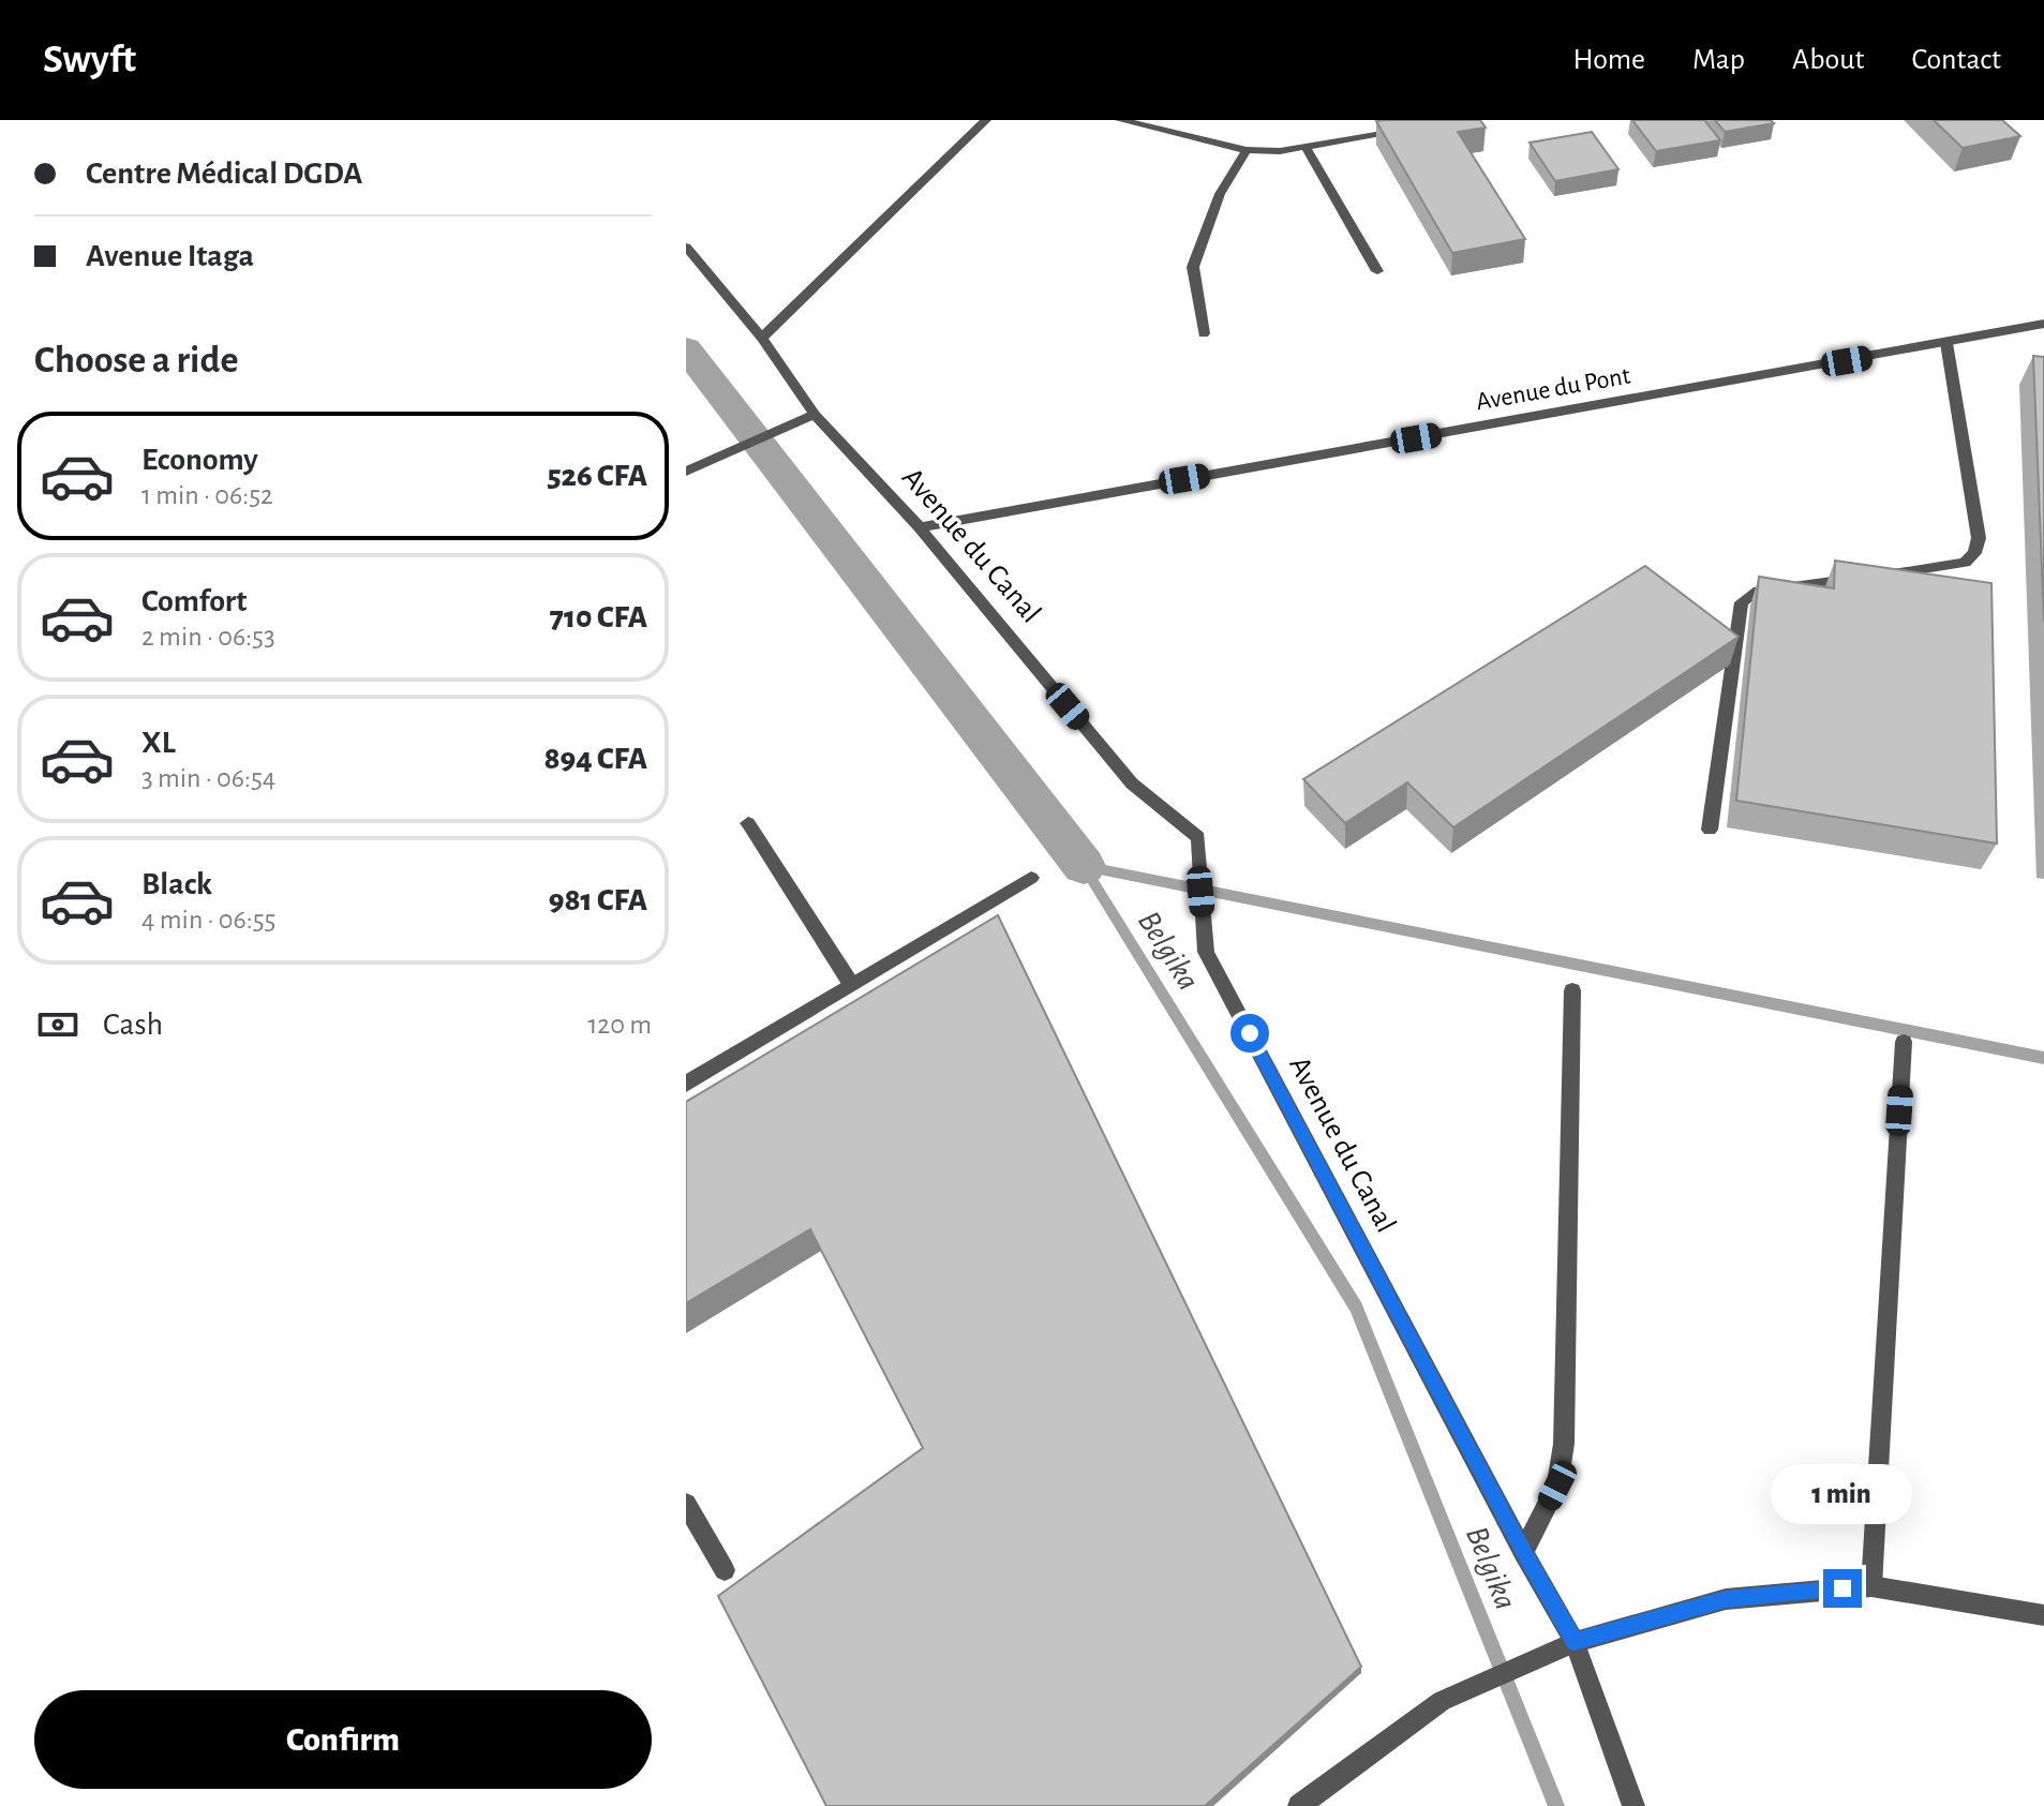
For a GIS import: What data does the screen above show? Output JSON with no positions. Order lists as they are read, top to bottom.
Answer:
{
  "streets": {
    "street": ["Avenue du Pont", "Avenue du Canal"]
  },
  "crossings": [
    ["Avenue du Pont", "Avenue du Canal"]
  ],
  "water": ["Belgika"],
  "page": {
    "header": "Swyft",
    "nav": [
      "Home",
      "Map",
      "About",
      "Contact"
    ],
    "banner": ["Centre Médical DGDA", "Avenue Itaga"],
    "heading": "Choose a ride",
    "list": [
      {
        "name": "Economy",
        "note": "1 min · 06:52",
        "value": "526 CFA"
      },
      {
        "name": "Comfort",
        "note": "2 min · 06:53",
        "value": "710 CFA"
      },
      {
        "name": "XL",
        "note": "3 min · 06:54",
        "value": "894 CFA"
      },
      {
        "name": "Black",
        "note": "4 min · 06:55",
        "value": "981 CFA"
      }
    ],
    "pay": ["Cash", "120 m"],
    "bubble": "1 min",
    "buttons": "Confirm"
  }
}
